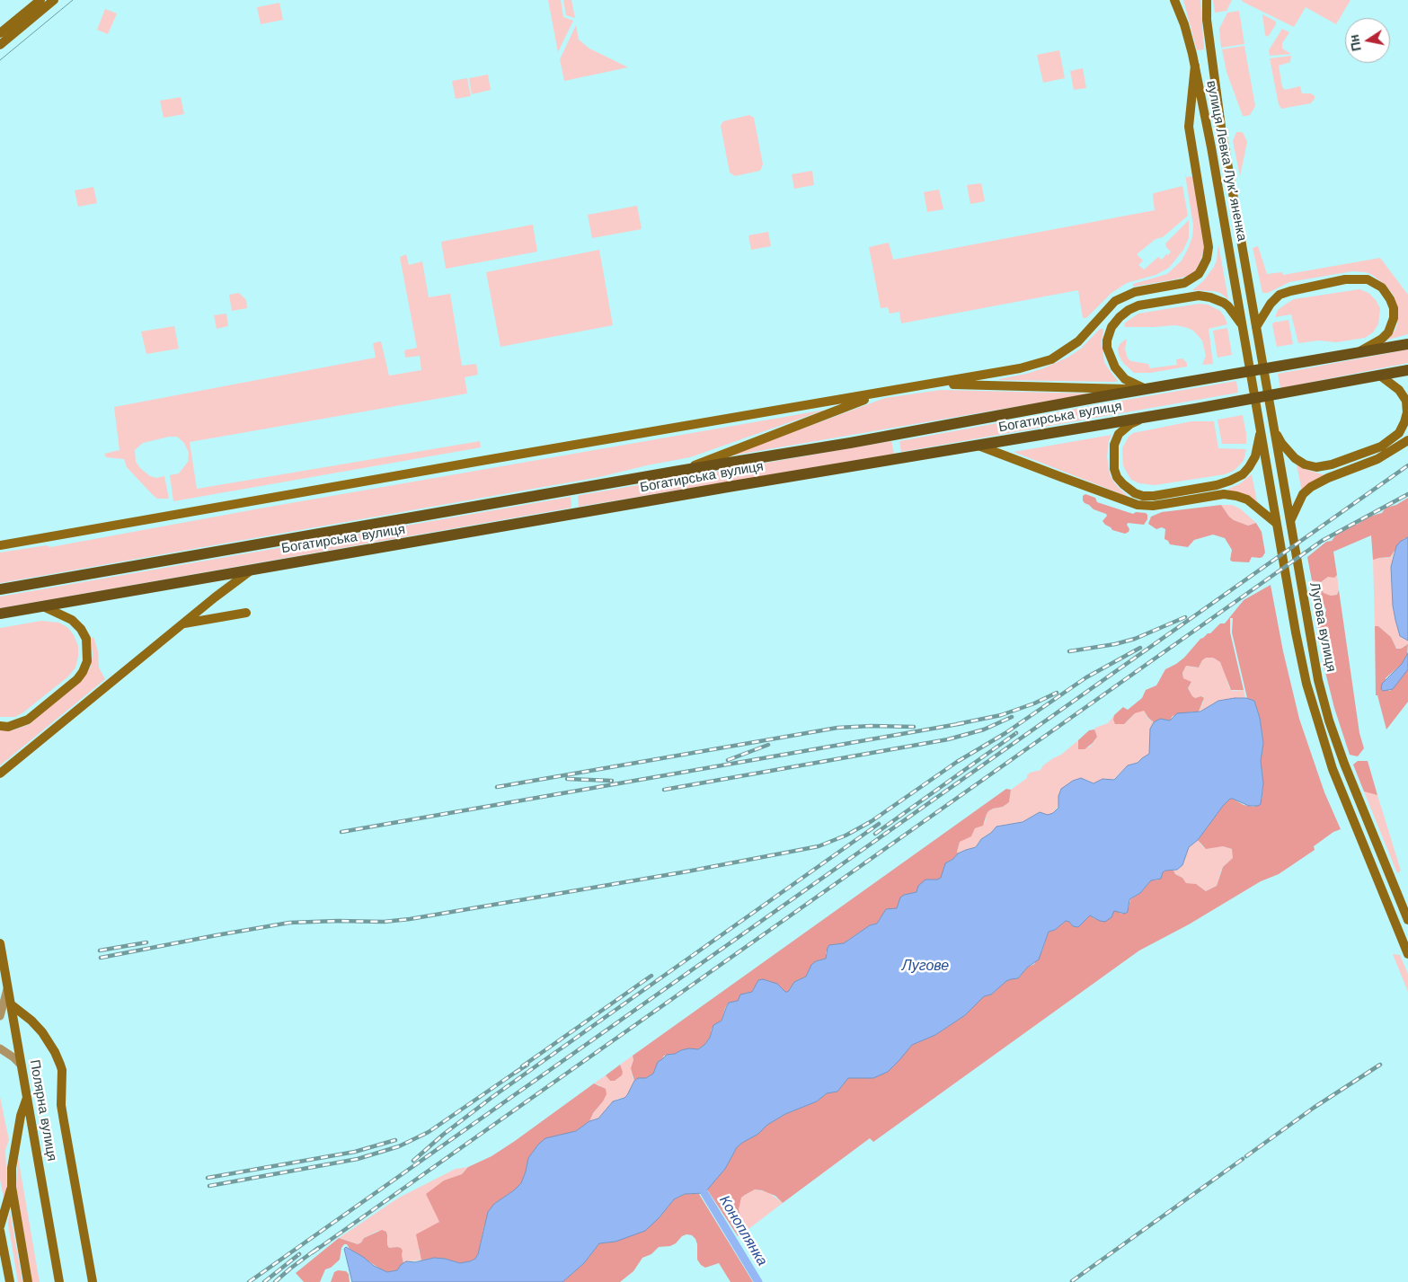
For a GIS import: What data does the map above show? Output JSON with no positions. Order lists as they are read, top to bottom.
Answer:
{
  "streets": {
    "main road": [
      "вулиця Левка Лукʼяненка",
      "Богатирська вулиця",
      "Лугова вулиця",
      "Полярна вулиця"
    ]
  },
  "crossings": [
    ["вулиця Левка Лукʼяненка", "Богатирська вулиця"],
    ["вулиця Левка Лукʼяненка", "Лугова вулиця"]
  ],
  "water": ["Лугове", "Коноплянка"],
  "north": "left"
}
